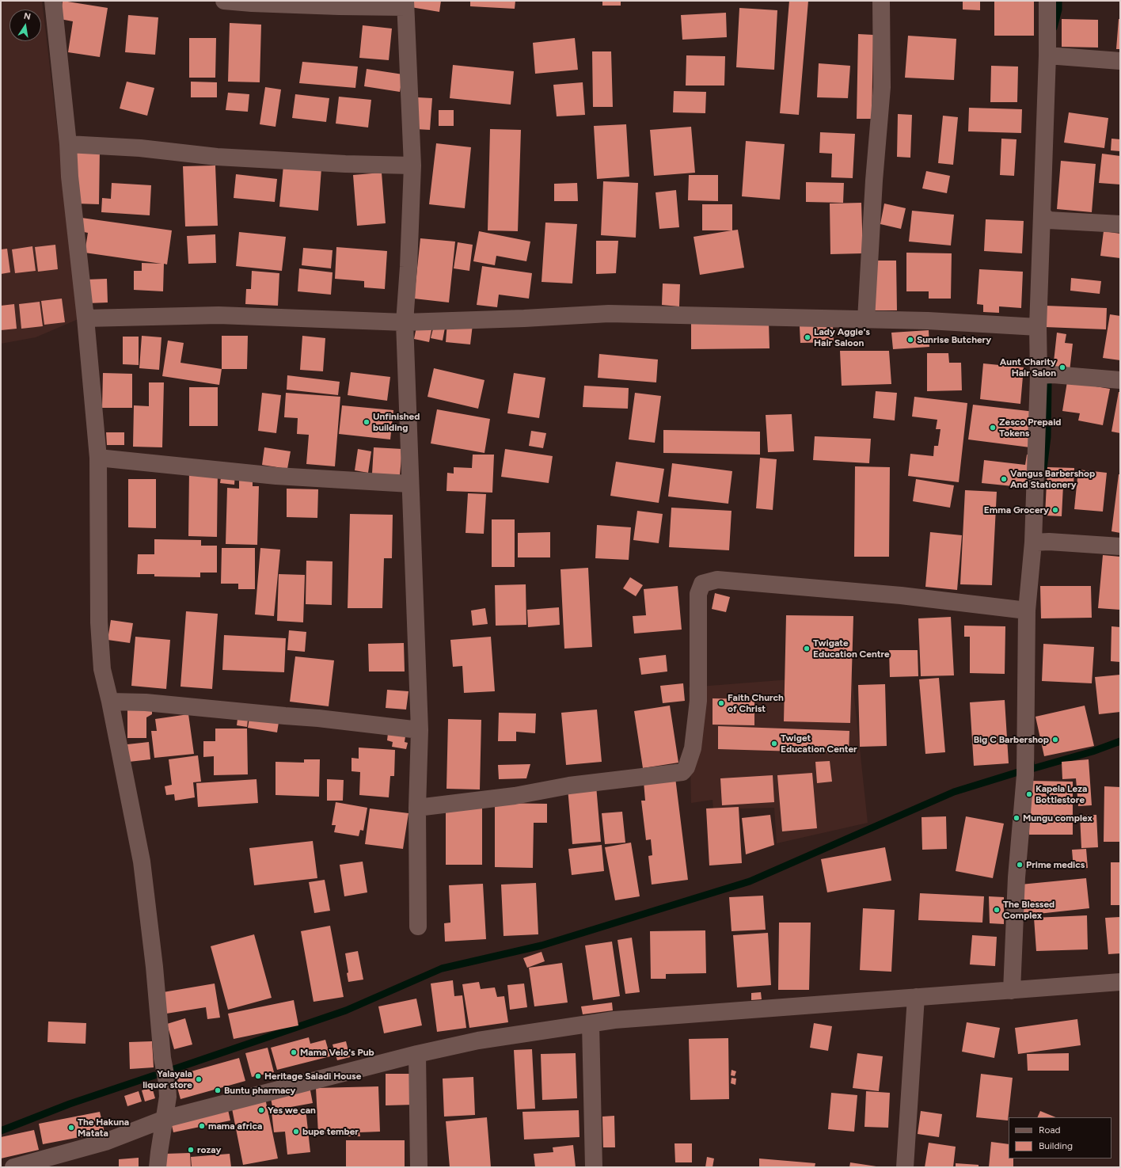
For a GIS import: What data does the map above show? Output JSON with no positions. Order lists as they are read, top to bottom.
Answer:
{
  "places": [
    "Lady Aggie's Hair Saloon",
    "Sunrise Butchery",
    "Aunt Charity Hair Salon",
    "Unfinished building",
    "Zesco Prepaid Tokens",
    "Vangus Barbershop And Stationery",
    "Emma Grocery",
    "Twigate Education Centre",
    "Faith Church of Christ",
    "Big C Barbershop",
    "Twiget Education Center",
    "Kapela Leza Bottlestore",
    "Mungu complex",
    "Prime medics",
    "The Blessed Complex",
    "Mama Velo's Pub",
    "Heritage Saladi House",
    "Yalayala liquor store",
    "Buntu pharmacy",
    "Yes we can",
    "mama africa",
    "The Hakuna Matata",
    "bupe tember",
    "rozay"
  ],
  "legend": ["Road", "Building"],
  "north": "top"
}
